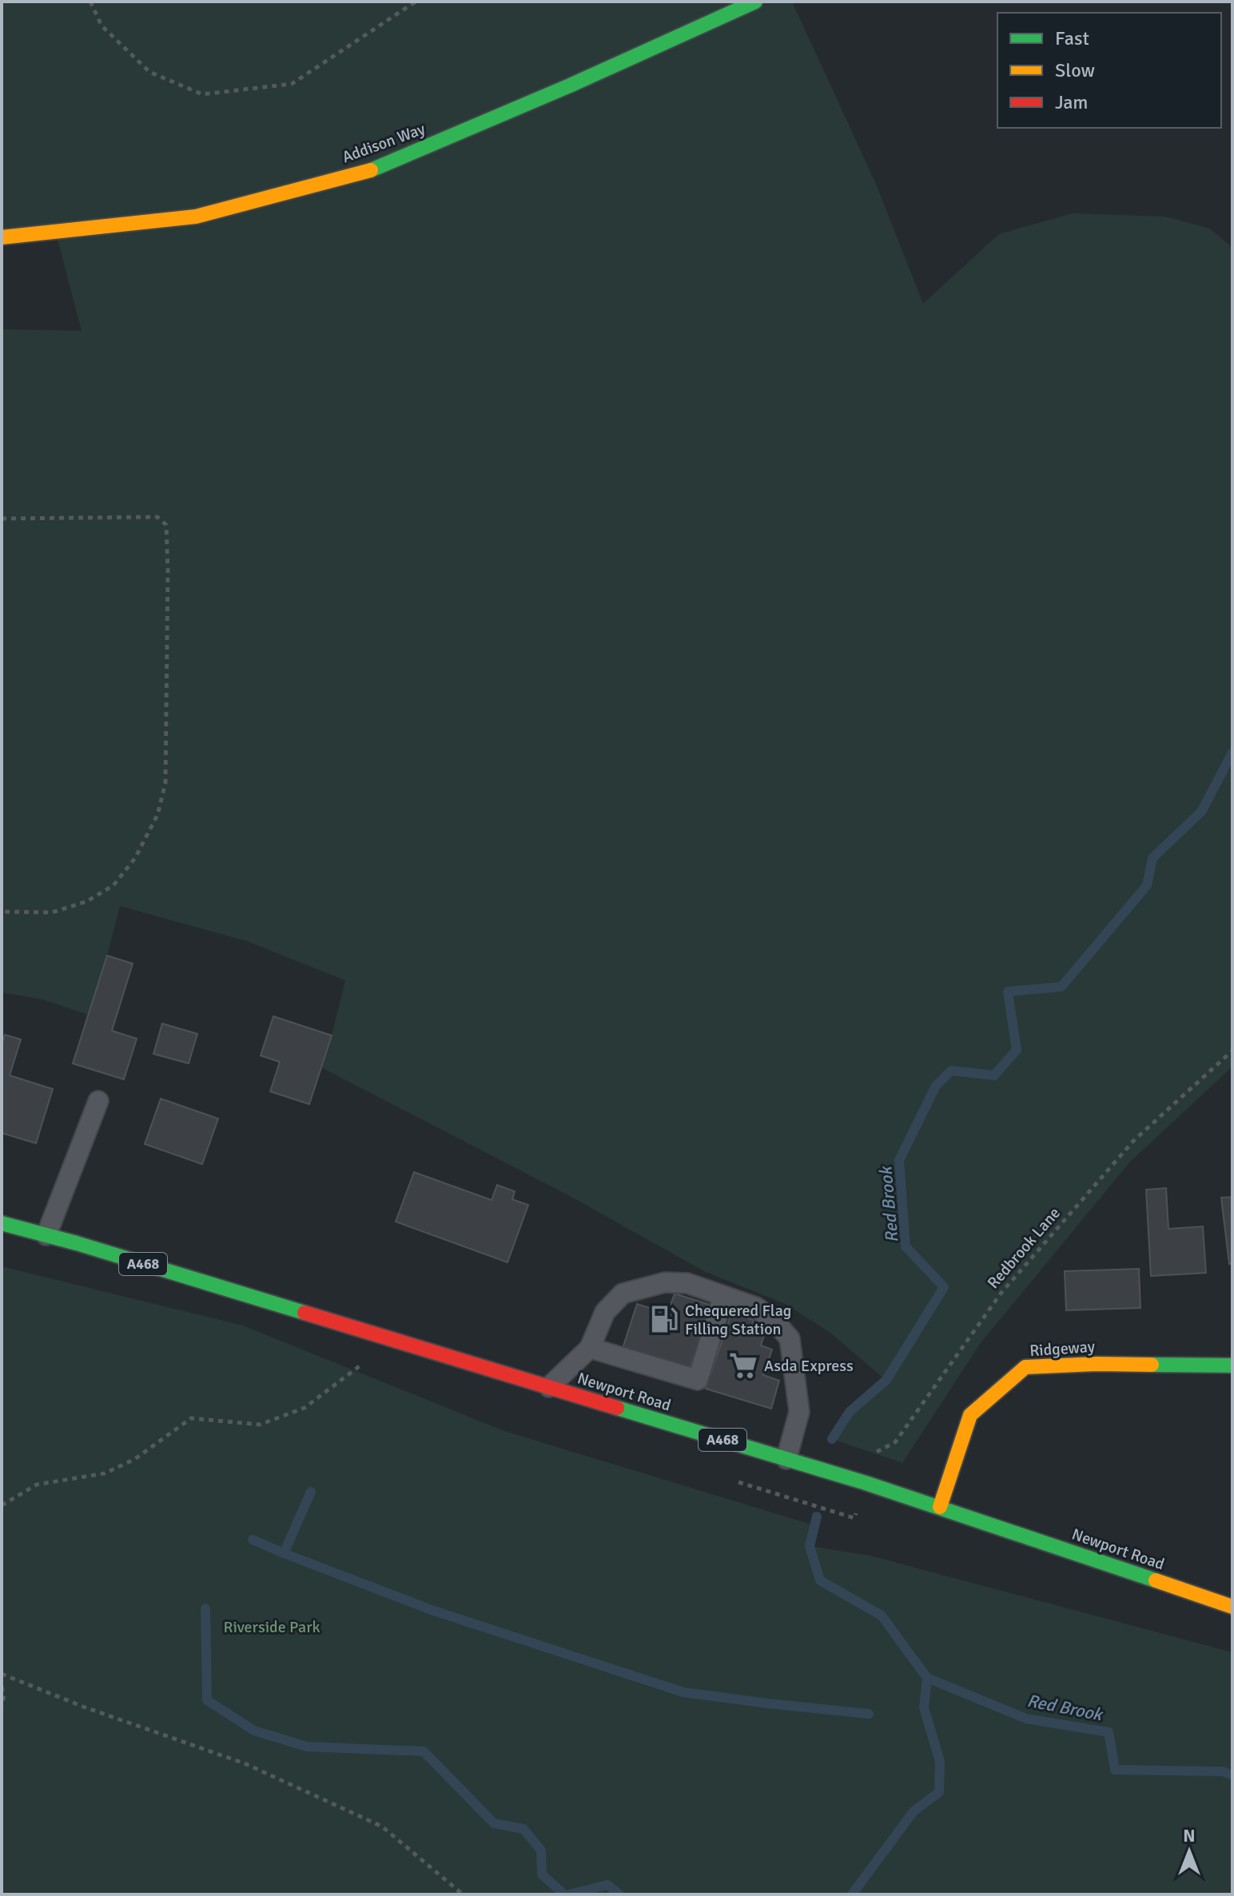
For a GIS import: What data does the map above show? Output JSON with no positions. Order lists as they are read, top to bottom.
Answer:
{
  "streets": {
    "main road": [
      "Addison Way",
      "A468",
      "Ridgeway",
      "Newport Road"
    ],
    "path": ["Redbrook Lane"]
  },
  "crossings": [
    ["Redbrook Lane", "Newport Road"],
    ["Ridgeway", "Newport Road"]
  ],
  "water": ["Red Brook"],
  "parks": ["Riverside Park"],
  "places": {
    "fuel station": ["Chequered Flag Filling Station"],
    "supermarket": ["Asda Express"]
  },
  "legend": ["Fast", "Slow", "Jam"],
  "north": "top"
}
